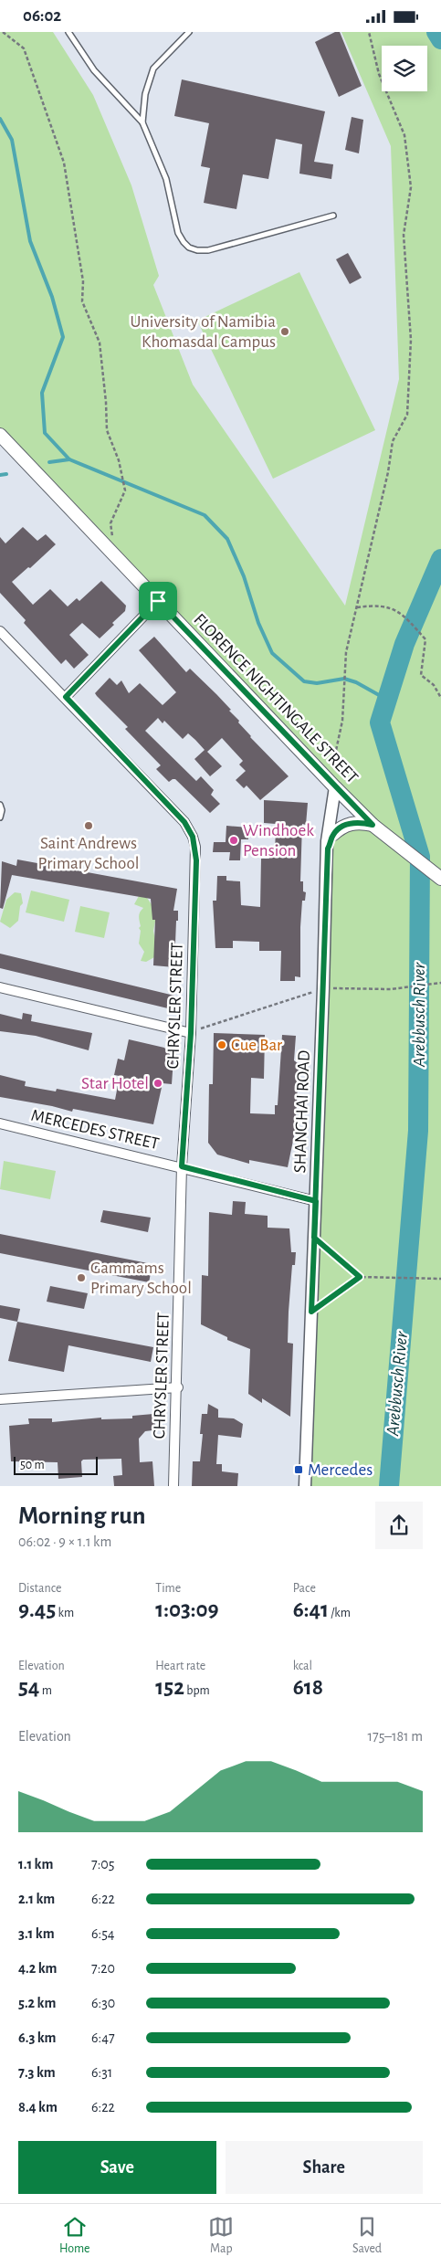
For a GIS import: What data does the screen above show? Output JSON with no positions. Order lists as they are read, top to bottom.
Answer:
{
  "streets": {
    "main road": ["FLORENCE NIGHTINGALE STREET"],
    "street": ["CHRYSLER STREET", "SHANGHAI ROAD", "MERCEDES STREET"]
  },
  "crossings": [
    ["FLORENCE NIGHTINGALE STREET", "SHANGHAI ROAD"],
    ["CHRYSLER STREET", "MERCEDES STREET"],
    ["SHANGHAI ROAD", "MERCEDES STREET"]
  ],
  "water": ["Arebbusch River"],
  "places": {
    "other": [
      "University of Namibia Khomasdal Campus",
      "Saint Andrews Primary School",
      "Windhoek Pension",
      "Cue Bar",
      "Star Hotel",
      "Gammams Primary School"
    ],
    "transit": ["Mercedes"]
  },
  "scale_bar": "50 m",
  "page": {
    "status": "06:02",
    "scale": "50 m",
    "heading": ["Morning run", "06:02 · 9 × 1.1 km"],
    "stats": [
      ["Distance", "9.45 km"],
      ["Time", "1:03:09"],
      ["Pace", "6:41 /km"],
      ["Elevation", "54 m"],
      ["Heart rate", "152 bpm"],
      ["kcal", "618"]
    ],
    "chart": ["Elevation", "175–181 m"],
    "list": [
      {
        "name": "1.1 km",
        "note": "7:05"
      },
      {
        "name": "2.1 km",
        "note": "6:22"
      },
      {
        "name": "3.1 km",
        "note": "6:54"
      },
      {
        "name": "4.2 km",
        "note": "7:20"
      },
      {
        "name": "5.2 km",
        "note": "6:30"
      },
      {
        "name": "6.3 km",
        "note": "6:47"
      },
      {
        "name": "7.3 km",
        "note": "6:31"
      },
      {
        "name": "8.4 km",
        "note": "6:22"
      }
    ],
    "buttons": ["Save", "Share"],
    "tabs": ["Home", "Map", "Saved"]
  }
}
